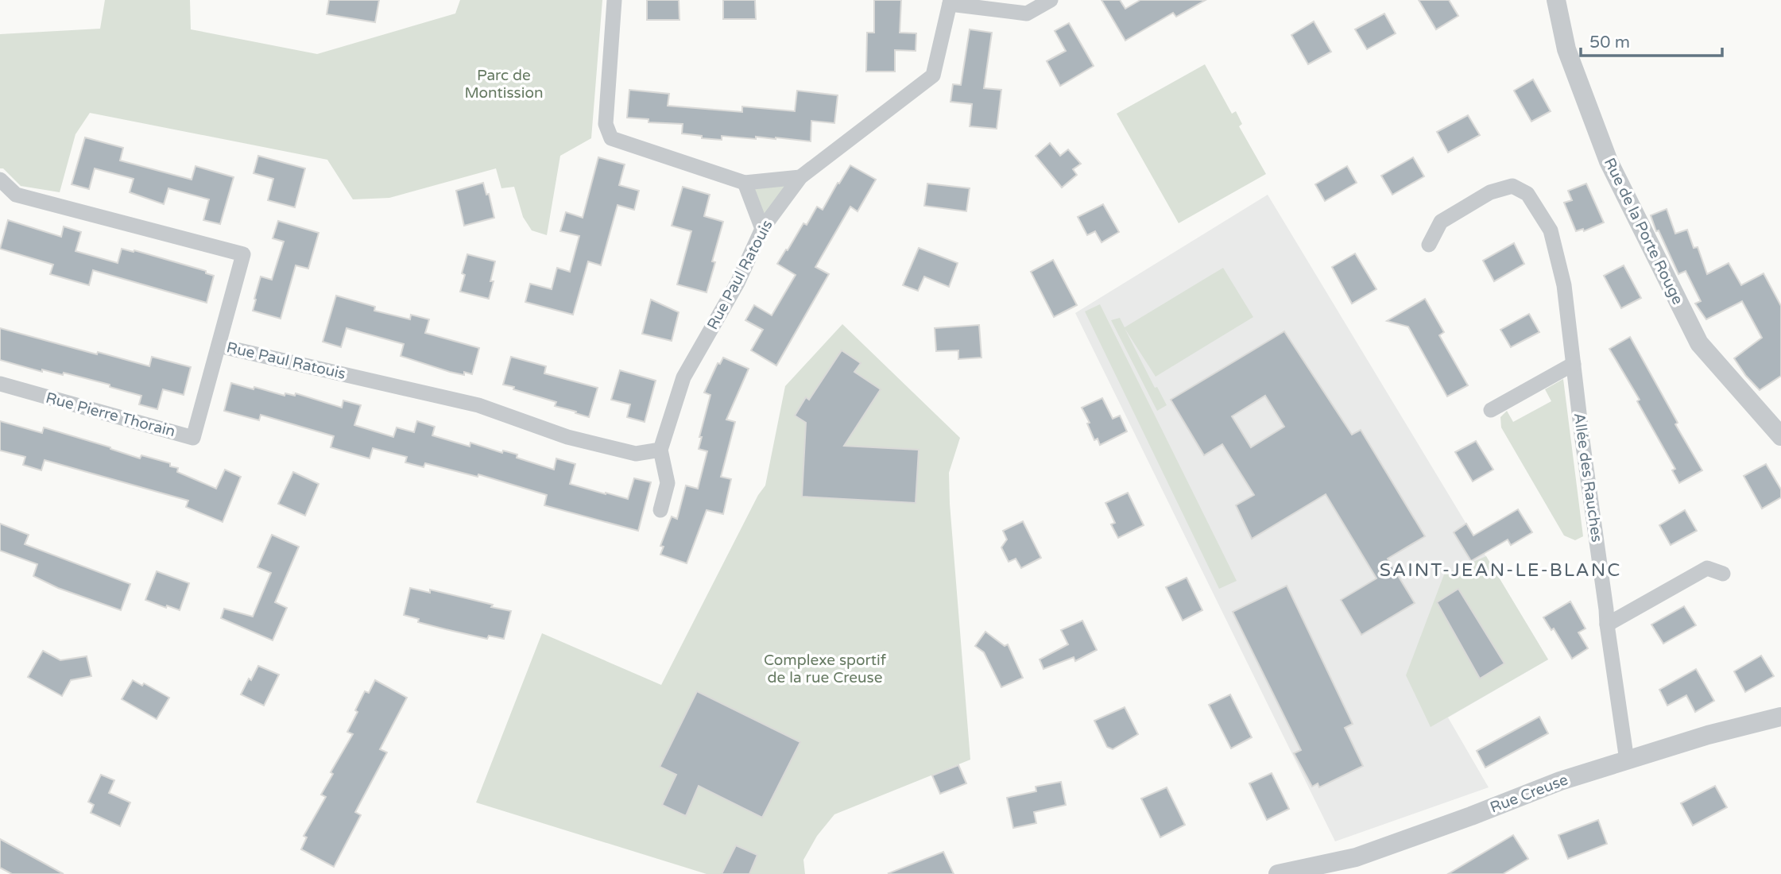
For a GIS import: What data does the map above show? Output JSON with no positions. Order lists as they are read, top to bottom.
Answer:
{
  "streets": {
    "street": [
      "Rue de la Porte Rouge",
      "Rue Paul Ratouis",
      "Rue Pierre Thorain",
      "Allée des Rauches",
      "Rue Creuse"
    ]
  },
  "crossings": [
    ["Rue Paul Ratouis", "Rue Pierre Thorain"],
    ["Allée des Rauches", "Rue Creuse"]
  ],
  "districts": ["SAINT-JEAN-LE-BLANC"],
  "parks": ["Parc de Montission", "Complexe sportif de la rue Creuse"],
  "scale_bar": "50 m"
}
